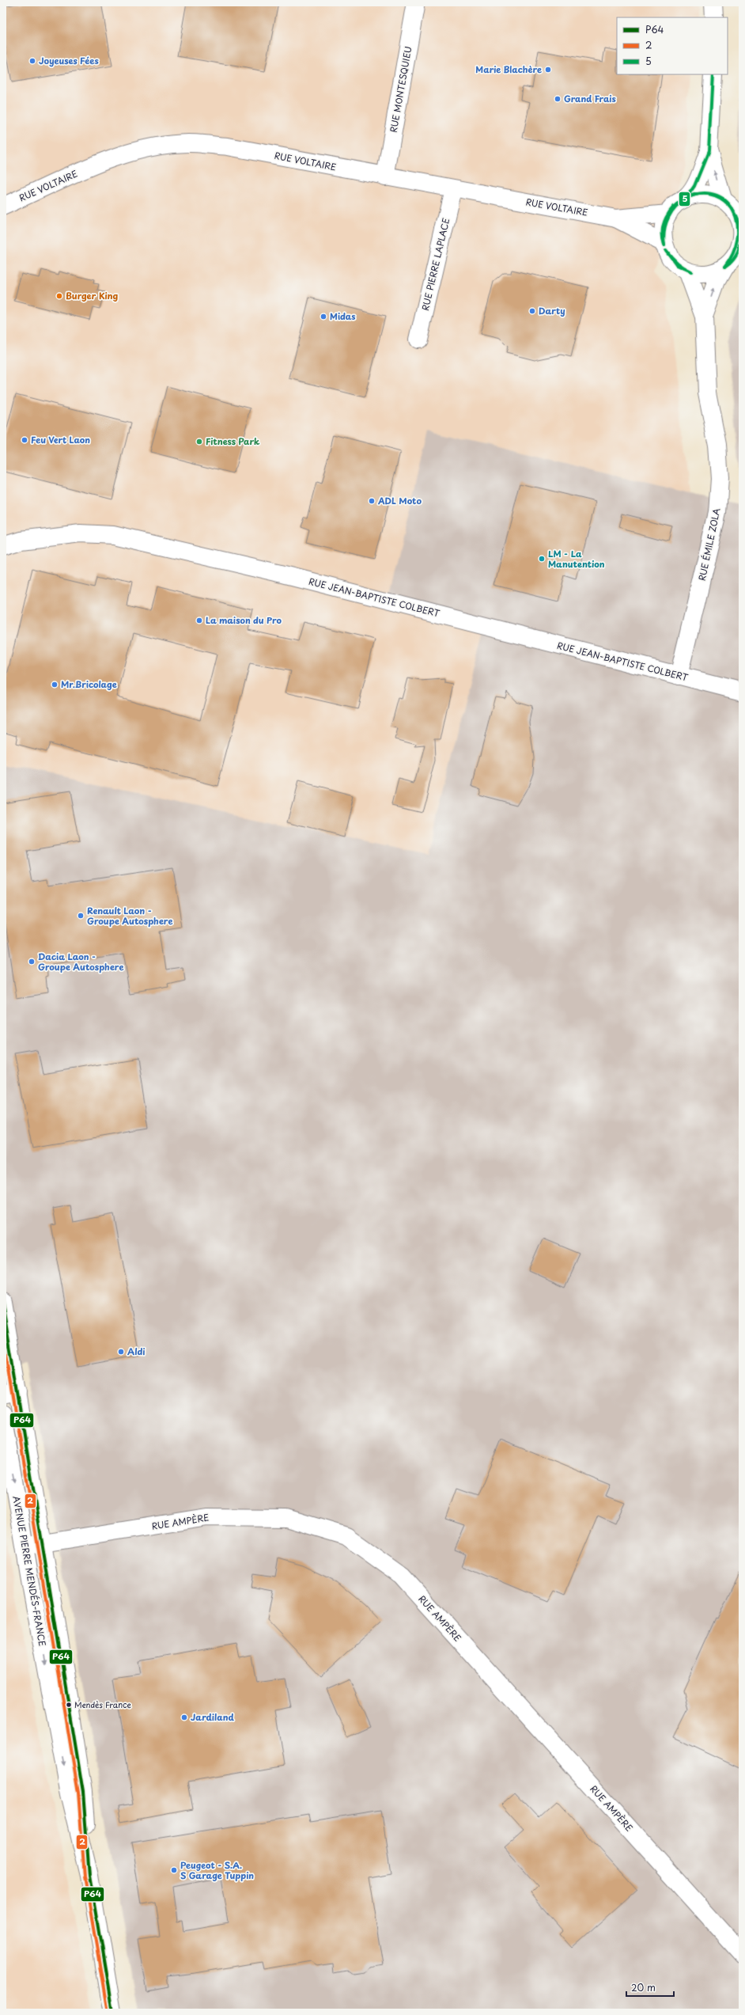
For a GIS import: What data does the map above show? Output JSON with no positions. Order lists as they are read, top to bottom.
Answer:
{
  "streets": {
    "street": [
      "RUE MONTESQUIEU",
      "RUE VOLTAIRE",
      "RUE PIERRE LAPLACE",
      "RUE ÉMILE ZOLA",
      "RUE JEAN-BAPTISTE COLBERT",
      "RUE AMPÈRE",
      "AVENUE PIERRE MENDÉS-FRANCE"
    ]
  },
  "crossings": [
    ["RUE MONTESQUIEU", "RUE VOLTAIRE"],
    ["RUE VOLTAIRE", "RUE PIERRE LAPLACE"],
    ["RUE VOLTAIRE", "RUE ÉMILE ZOLA"],
    ["RUE ÉMILE ZOLA", "RUE JEAN-BAPTISTE COLBERT"],
    ["RUE AMPÈRE", "AVENUE PIERRE MENDÉS-FRANCE"]
  ],
  "places": [
    "Joyeuses Fées",
    "Marie Blachère",
    "Grand Frais",
    "Burger King",
    "Darty",
    "Midas",
    "Feu Vert Laon",
    "Fitness Park",
    "ADL Moto",
    "LM - La Manutention",
    "La maison du Pro",
    "Mr.Bricolage",
    "Renault Laon - Groupe Autosphere",
    "Dacia Laon - Groupe Autosphere",
    "Aldi",
    "Mendès France",
    "Jardiland",
    "Peugeot - S.A. S Garage Tuppin"
  ],
  "lines": ["transit line 5", "transit line P64", "transit line 2"],
  "legend": ["P64", "2", "5"],
  "scale_bar": "20 m"
}
